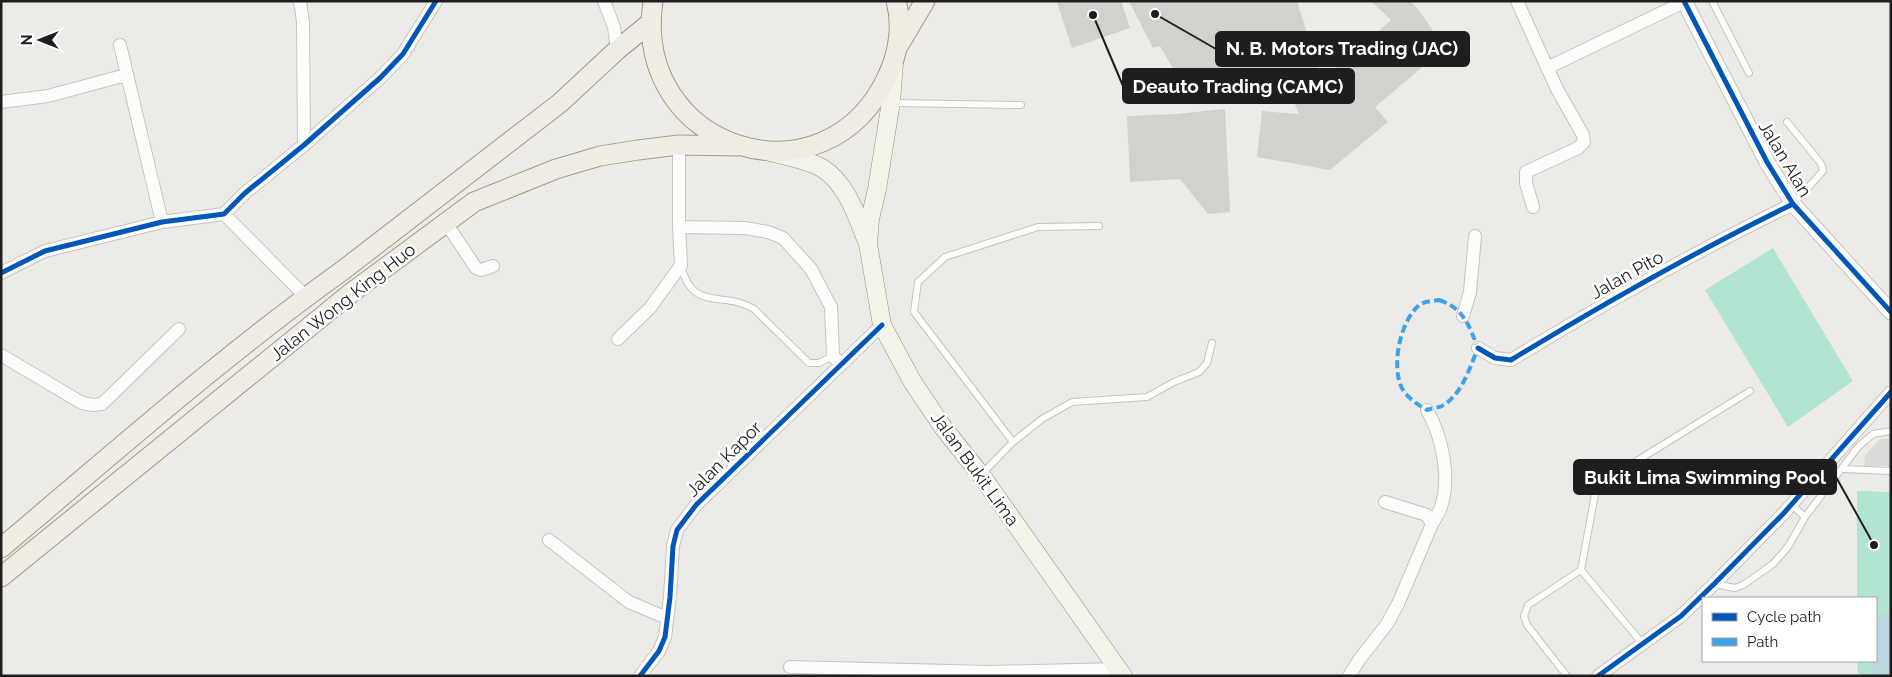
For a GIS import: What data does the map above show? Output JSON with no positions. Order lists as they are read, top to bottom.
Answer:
{
  "streets": {
    "main road": ["Jalan Wong King Huo", "Jalan Bukit Lima"],
    "street": ["Jalan Alan", "Jalan Pito", "Jalan Kapor"]
  },
  "crossings": [
    ["Jalan Alan", "Jalan Pito"],
    ["Jalan Kapor", "Jalan Bukit Lima"]
  ],
  "places": ["N. B. Motors Trading (JAC)", "Deauto Trading (CAMC)", "Bukit Lima Swimming Pool"],
  "legend": ["Cycle path", "Path"],
  "north": "left"
}
